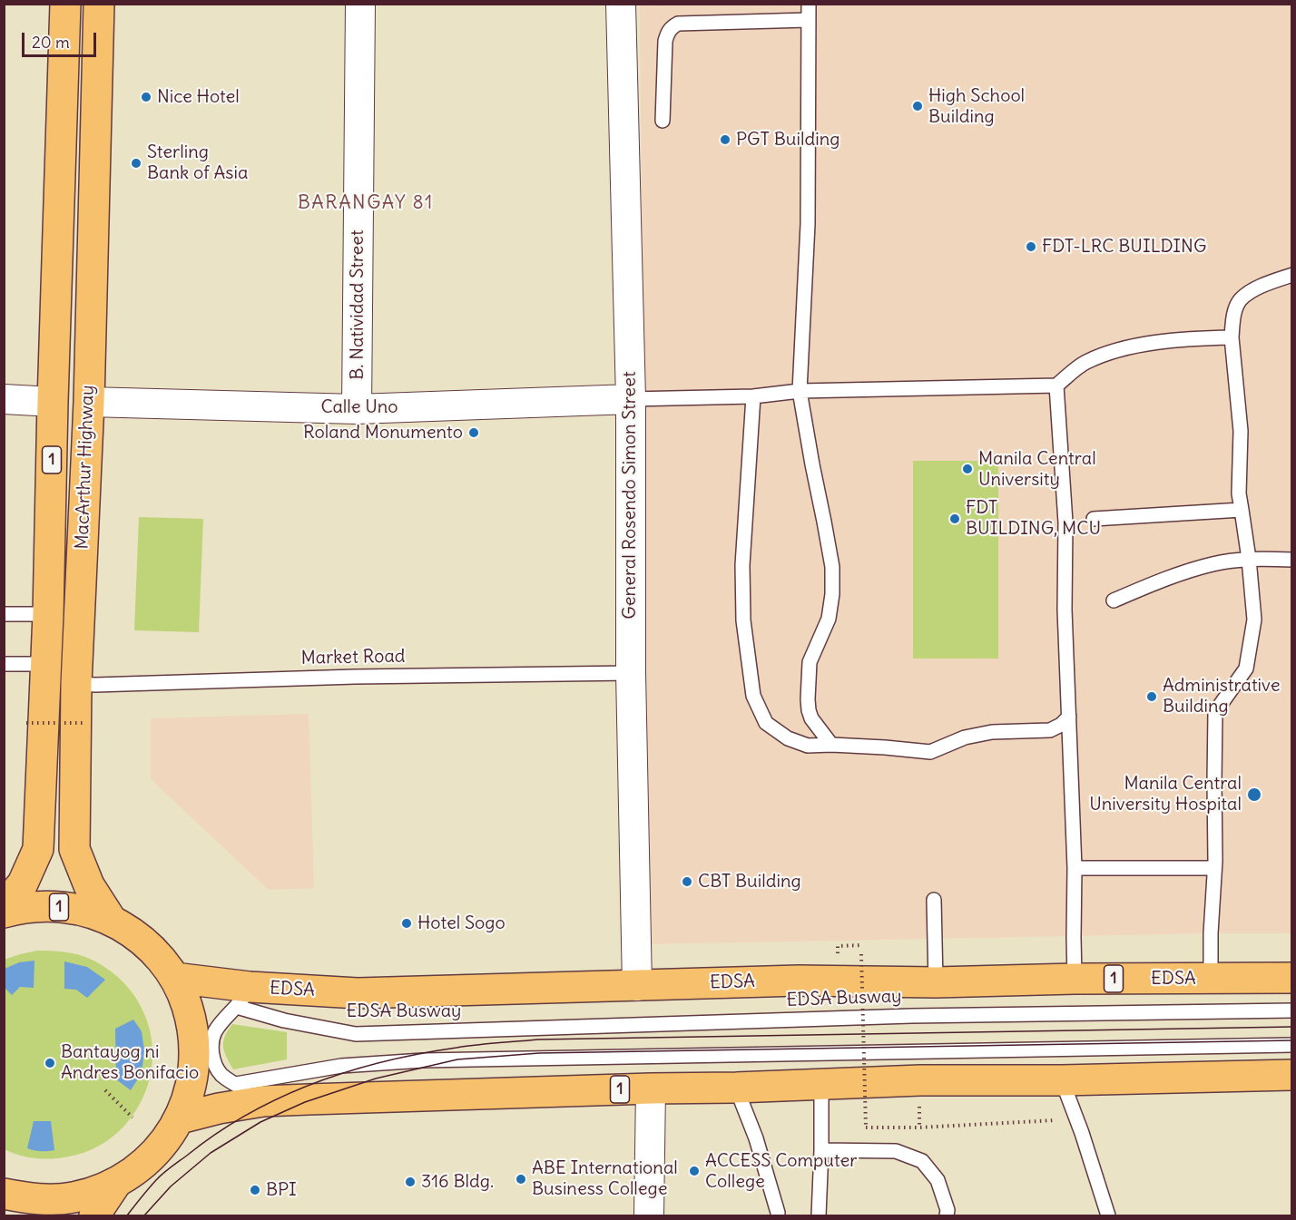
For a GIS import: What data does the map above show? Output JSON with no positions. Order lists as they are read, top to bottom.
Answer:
{
  "streets": {
    "main road": ["1", "MacArthur Highway", "EDSA"],
    "street": ["B. Natividad Street", "Calle Uno", "General Rosendo Simon Street"],
    "lane": ["Market Road", "EDSA Busway"]
  },
  "crossings": [
    ["B. Natividad Street", "Calle Uno"],
    ["Calle Uno", "MacArthur Highway"],
    ["Calle Uno", "General Rosendo Simon Street"],
    ["1", "MacArthur Highway"],
    ["1", "EDSA"],
    ["MacArthur Highway", "Market Road"],
    ["General Rosendo Simon Street", "Market Road"],
    ["General Rosendo Simon Street", "EDSA"],
    ["EDSA", "EDSA Busway"]
  ],
  "districts": ["BARANGAY 81"],
  "places": [
    "Nice Hotel",
    "High School Building",
    "PGT Building",
    "Sterling Bank of Asia",
    "FDT-LRC BUILDING",
    "Roland Monumento",
    "Manila Central University",
    "FDT BUILDING, MCU",
    "Administrative Building",
    "Manila Central University Hospital",
    "CBT Building",
    "Hotel Sogo",
    "Bantayog ni Andres Bonifacio",
    "ACCESS Computer College",
    "ABE International Business College",
    "316 Bldg.",
    "BPI"
  ],
  "scale_bar": "20 m"
}
